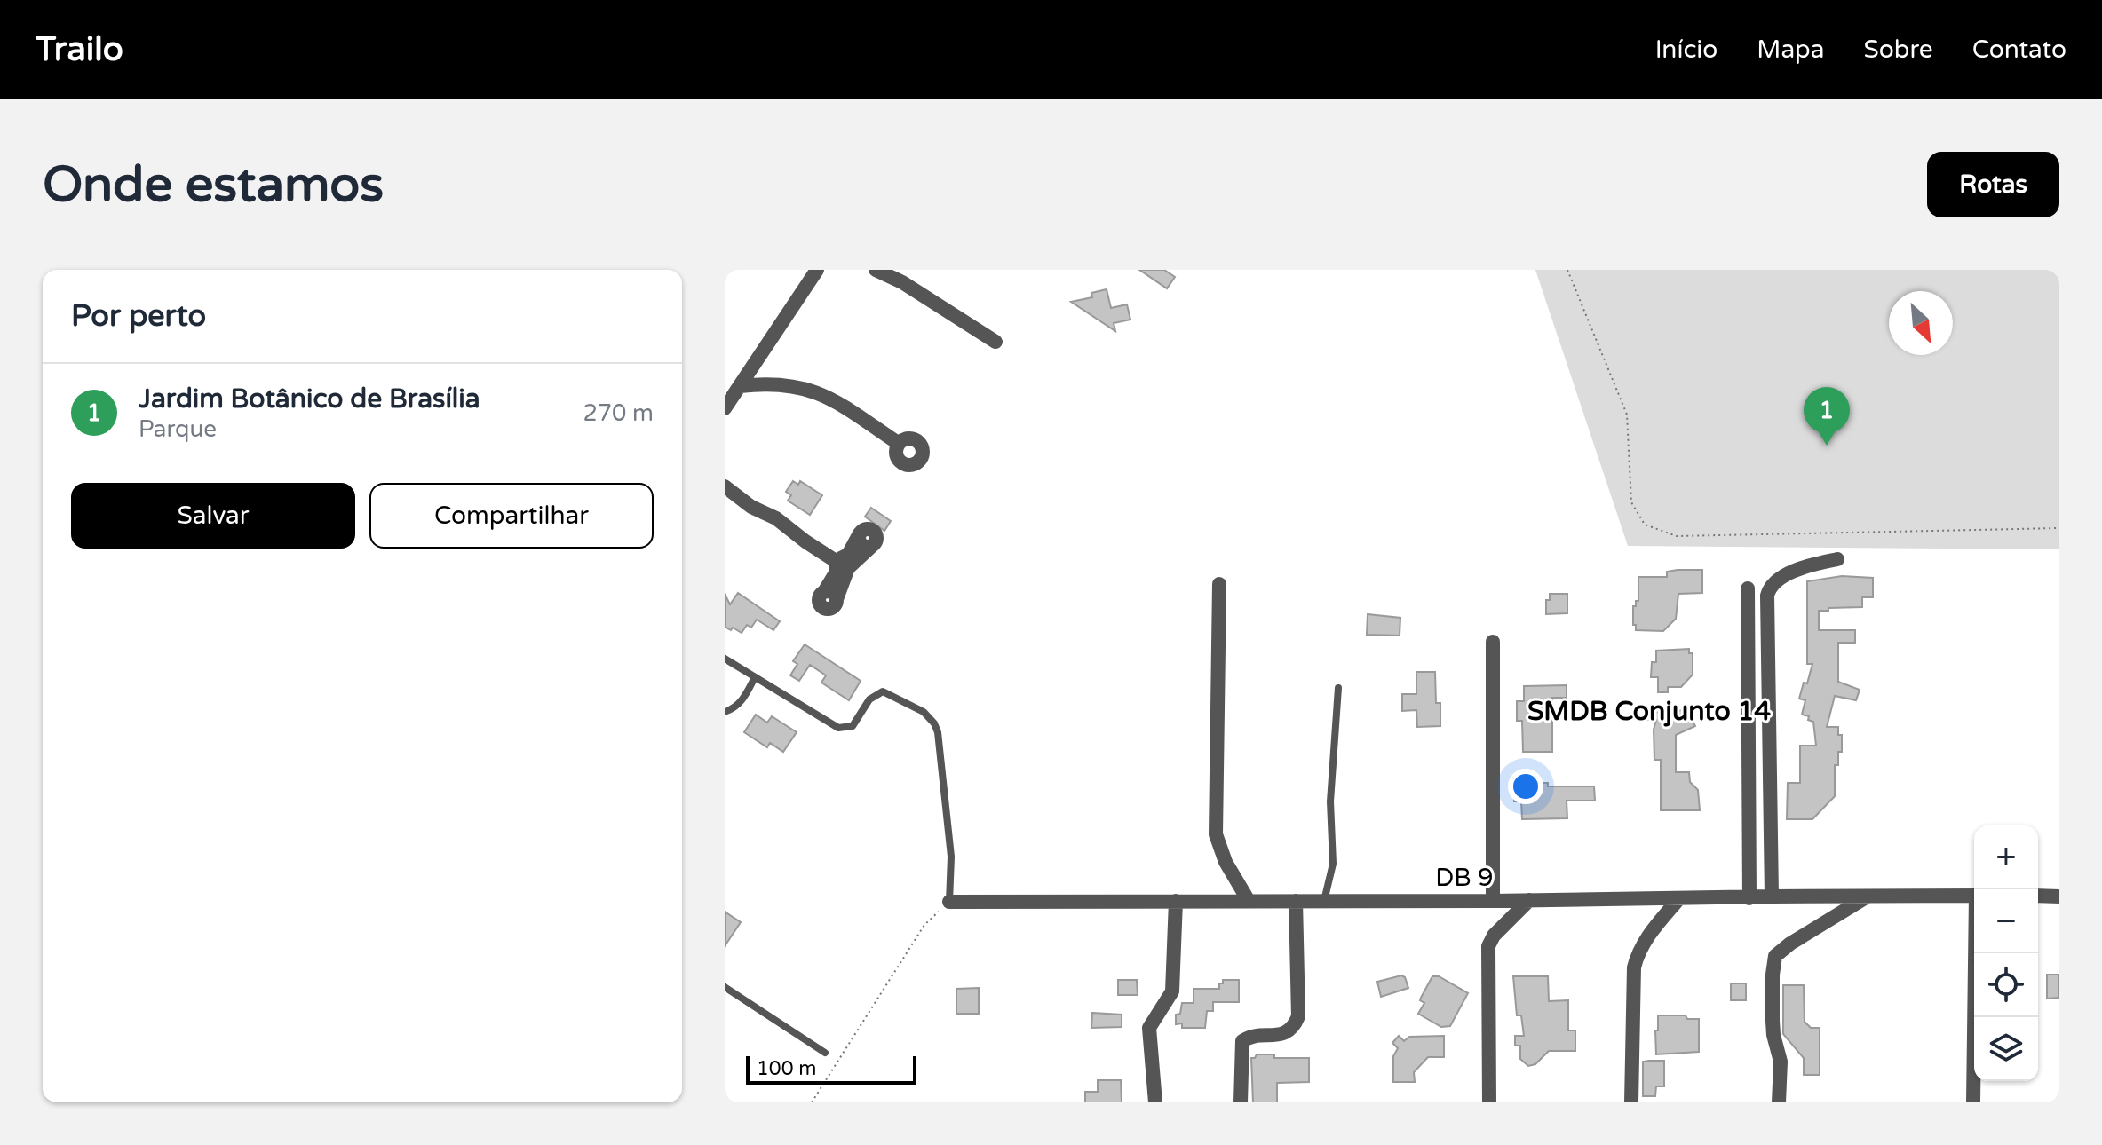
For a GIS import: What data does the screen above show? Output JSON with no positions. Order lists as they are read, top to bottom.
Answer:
{
  "streets": {
    "street": ["DB 9"]
  },
  "districts": ["SMDB Conjunto 14"],
  "scale_bar": "100 m",
  "north": "bottom right",
  "page": {
    "header": "Trailo",
    "nav": [
      "Início",
      "Mapa",
      "Sobre",
      "Contato"
    ],
    "buttons": [
      "Rotas",
      ["Salvar", "Compartilhar"]
    ],
    "title": "Onde estamos",
    "heading": "Por perto",
    "list": [
      {
        "mark": "1",
        "name": "Jardim Botânico de Brasília",
        "note": "Parque",
        "value": "270 m"
      }
    ],
    "pins": "1",
    "map_buttons": ["+", "−"],
    "scale": "100 m"
  }
}
